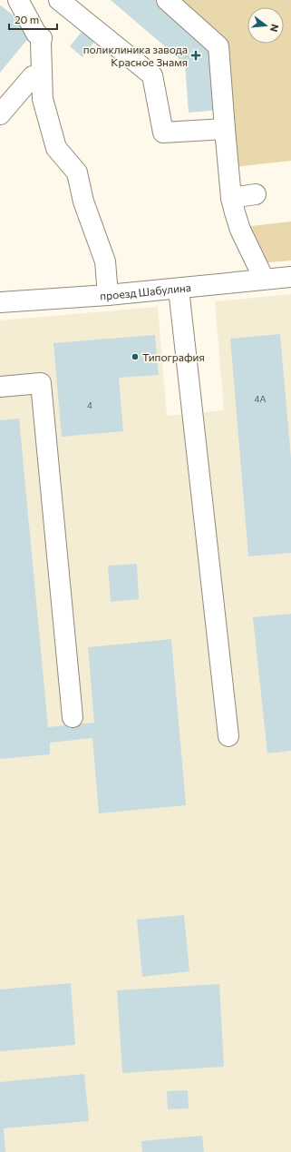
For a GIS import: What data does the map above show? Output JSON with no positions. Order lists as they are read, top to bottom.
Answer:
{
  "streets": {
    "street": ["проезд Шабулина"]
  },
  "places": {
    "health": ["поликлиника завода Красное Знамя"],
    "other": ["Типография"]
  },
  "house_numbers": ["4А", "4"],
  "scale_bar": "20 m",
  "north": "right"
}
